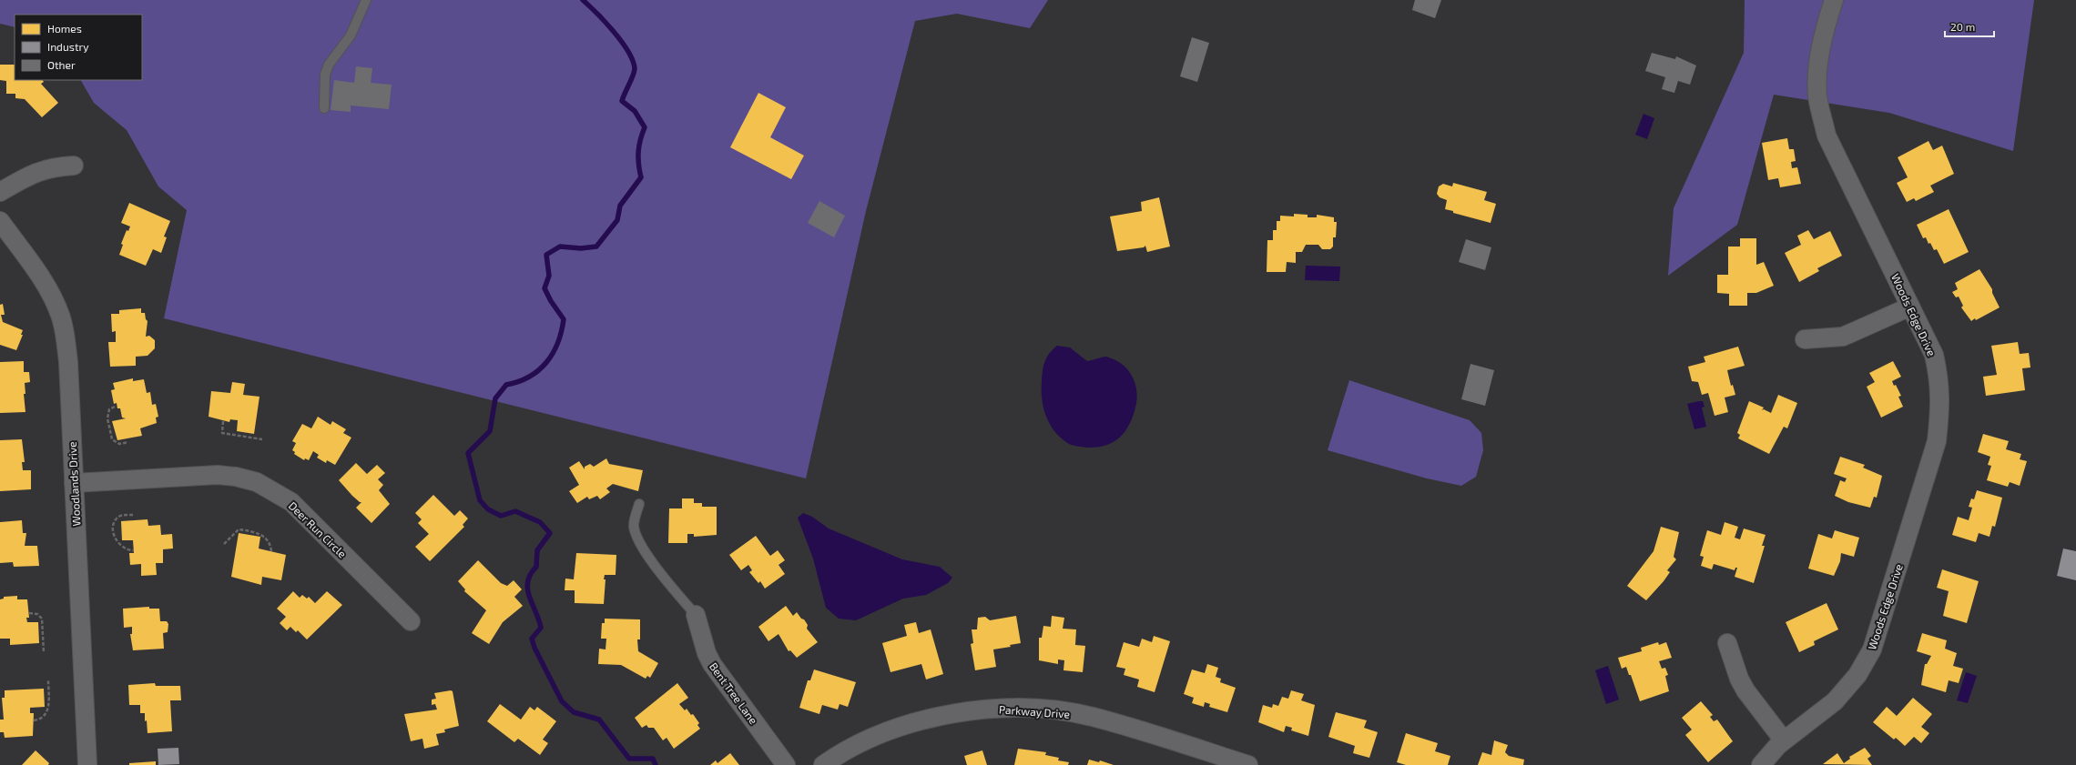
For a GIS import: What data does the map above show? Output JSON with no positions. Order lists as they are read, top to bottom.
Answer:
{
  "streets": {
    "street": [
      "Woods Edge Drive",
      "Woodlands Drive",
      "Deer Run Circle",
      "Bent Tree Lane",
      "Parkway Drive"
    ]
  },
  "crossings": [
    ["Woodlands Drive", "Deer Run Circle"]
  ],
  "legend": ["Homes", "Industry", "Other"],
  "scale_bar": "20 m"
}
